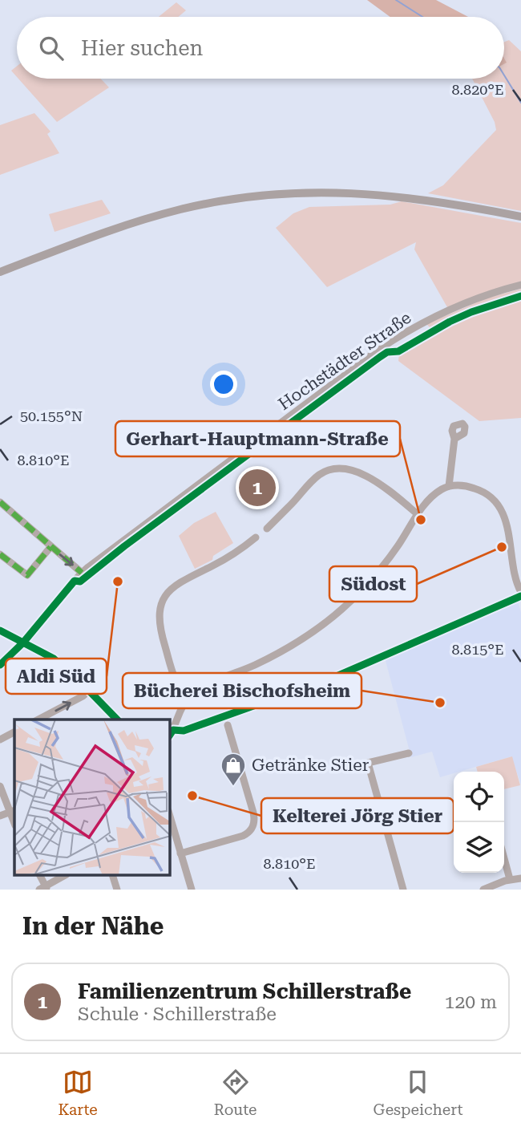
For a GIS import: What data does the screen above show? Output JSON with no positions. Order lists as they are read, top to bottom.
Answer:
{
  "streets": {
    "street": ["Hochstädter Straße"]
  },
  "places": {
    "other": [
      "Gerhart-Hauptmann-Straße",
      "Südost",
      "Aldi Süd",
      "Bücherei Bischofsheim",
      "Kelterei Jörg Stier"
    ],
    "shop": ["Getränke Stier"]
  },
  "page": {
    "search": "Hier suchen",
    "pins": "1",
    "heading": "In der Nähe",
    "list": [
      {
        "mark": "1",
        "name": "Familienzentrum Schillerstraße",
        "note": "Schule · Schillerstraße",
        "value": "120 m"
      }
    ],
    "nav": ["Karte", "Route", "Gespeichert"]
  },
  "coordinates": [
    "8.820°E",
    "50.155°N",
    "8.810°E",
    "8.815°E"
  ]
}
